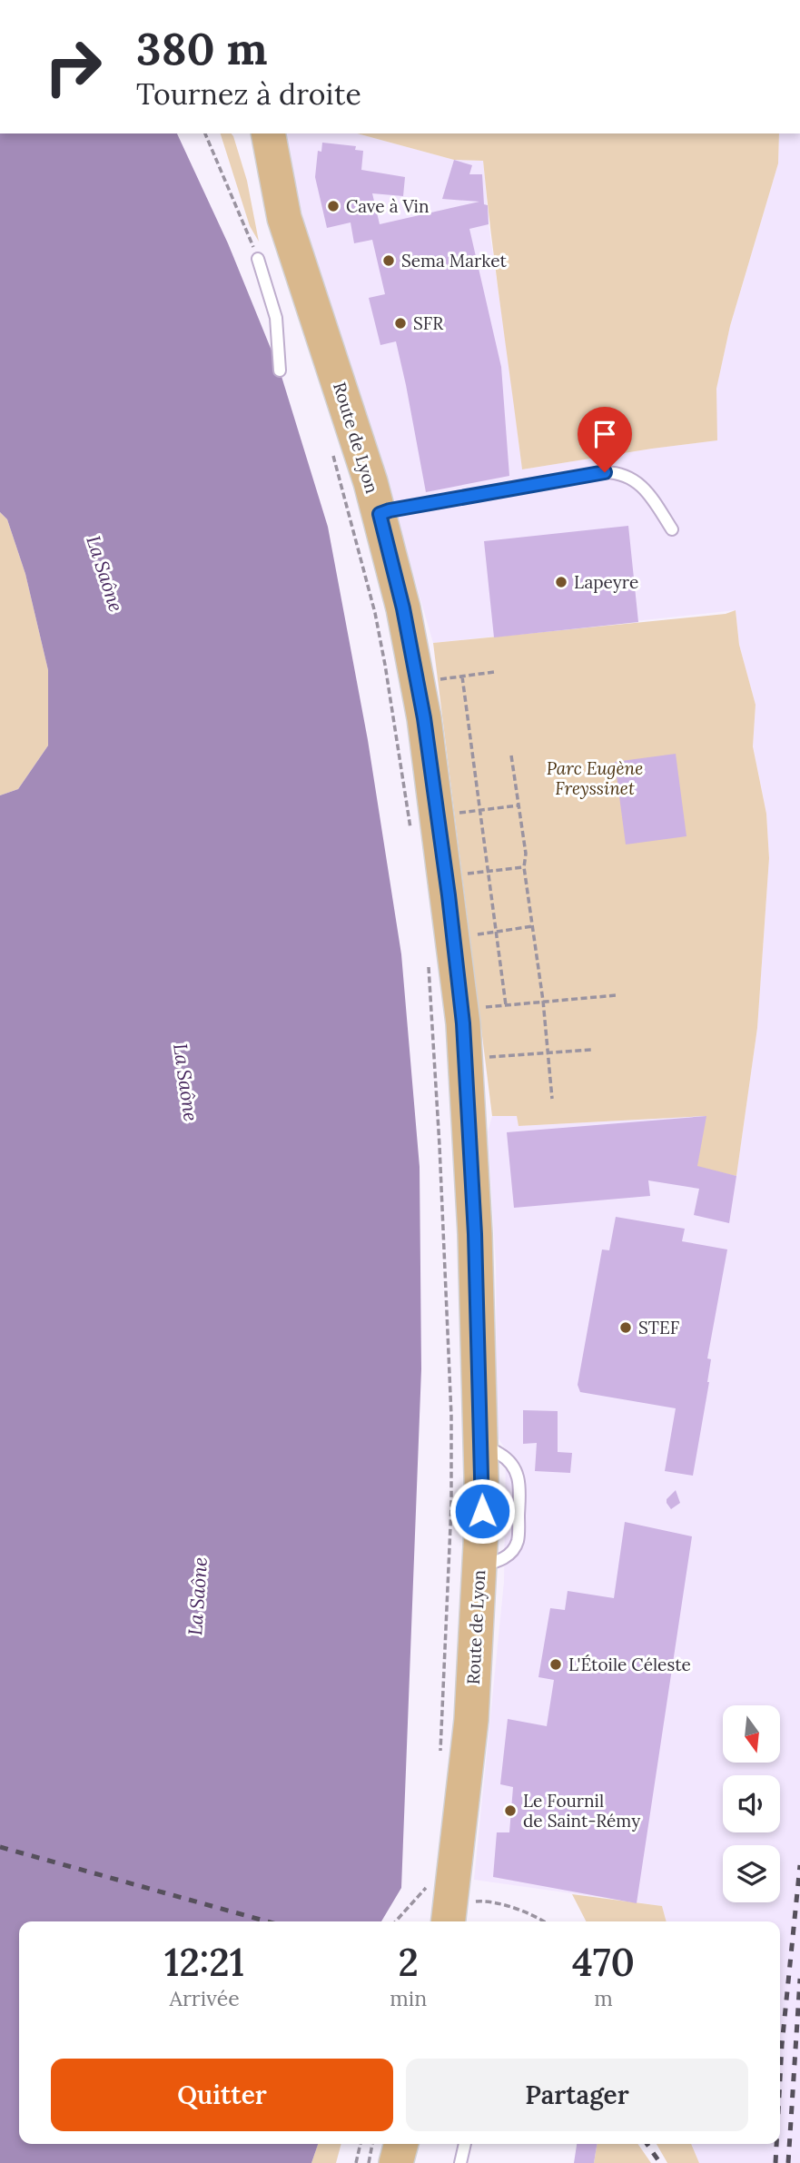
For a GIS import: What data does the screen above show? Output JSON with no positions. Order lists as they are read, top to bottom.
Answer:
{
  "streets": {
    "main road": ["Route de Lyon"]
  },
  "water": ["La Saône"],
  "parks": ["Parc Eugène Freyssinet"],
  "places": [
    "Cave à Vin",
    "Sema Market",
    "SFR",
    "Lapeyre",
    "STEF",
    "L'Étoile Céleste",
    "Le Fournil de Saint-Rémy"
  ],
  "north": "bottom",
  "page": {
    "turn": ["380 m", "Tournez à droite"],
    "eta": [
      "12:21",
      "Arrivée",
      "2",
      "min",
      "470",
      "m"
    ],
    "buttons": ["Quitter", "Partager"]
  }
}
